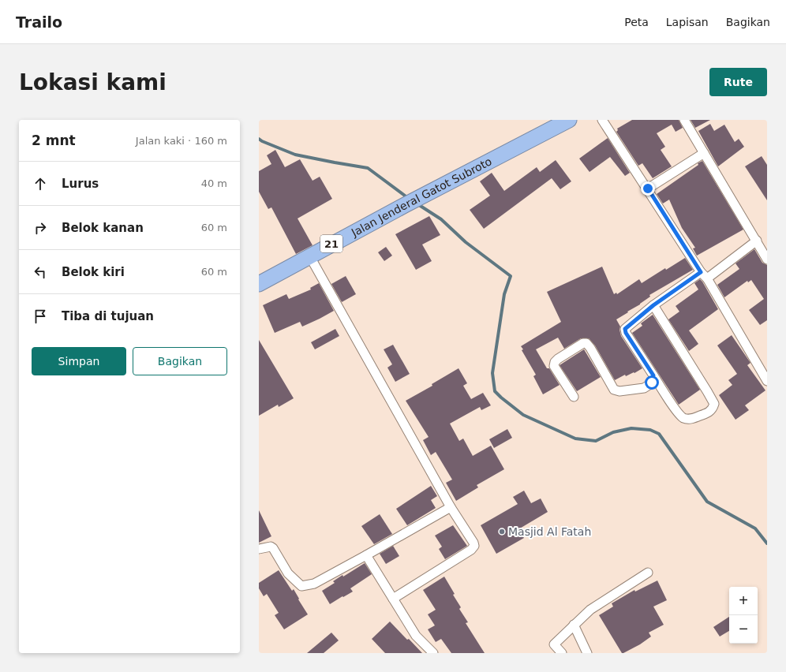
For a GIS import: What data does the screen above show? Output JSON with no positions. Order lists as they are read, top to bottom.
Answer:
{
  "streets": {
    "highway": ["Jalan Jenderal Gatot Subroto", "21"]
  },
  "places": ["Masjid Al Fatah"],
  "page": {
    "header": "Trailo",
    "nav": ["Peta", "Lapisan", "Bagikan"],
    "buttons": [
      "Rute",
      ["Simpan", "Bagikan"]
    ],
    "title": "Lokasi kami",
    "heading": ["2 mnt", "Jalan kaki · 160 m"],
    "list": [
      ["Lurus", "40 m"],
      ["Belok kanan", "60 m"],
      ["Belok kiri", "60 m"],
      "Tiba di tujuan"
    ],
    "map_buttons": ["+", "−"]
  }
}
